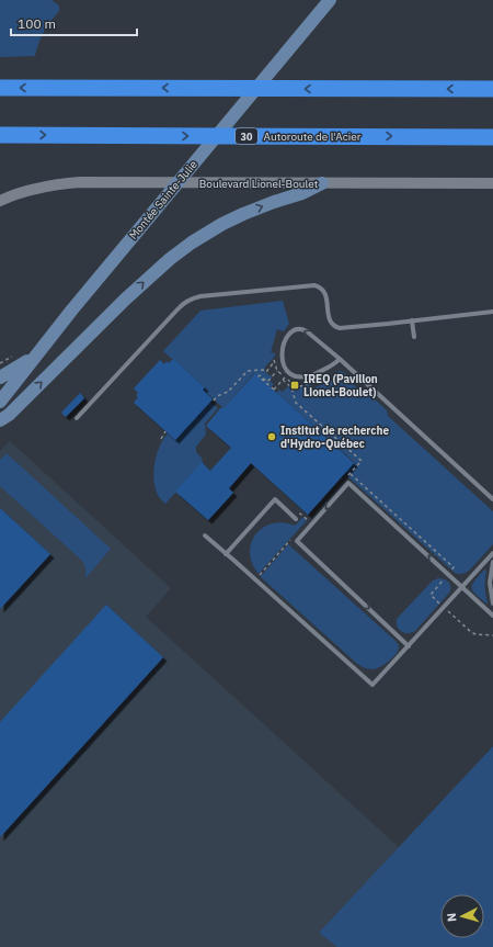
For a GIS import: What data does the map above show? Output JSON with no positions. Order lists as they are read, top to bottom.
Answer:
{
  "streets": {
    "highway": ["30", "Autoroute de l'Acier"],
    "main road": ["Montée Sainte-Julie"],
    "street": ["Boulevard Lionel-Boulet"]
  },
  "places": {
    "transit": ["IREQ (Pavillon Lionel-Boulet)"],
    "other": ["Institut de recherche d'Hydro-Québec"]
  },
  "scale_bar": "100 m",
  "north": "left"
}
